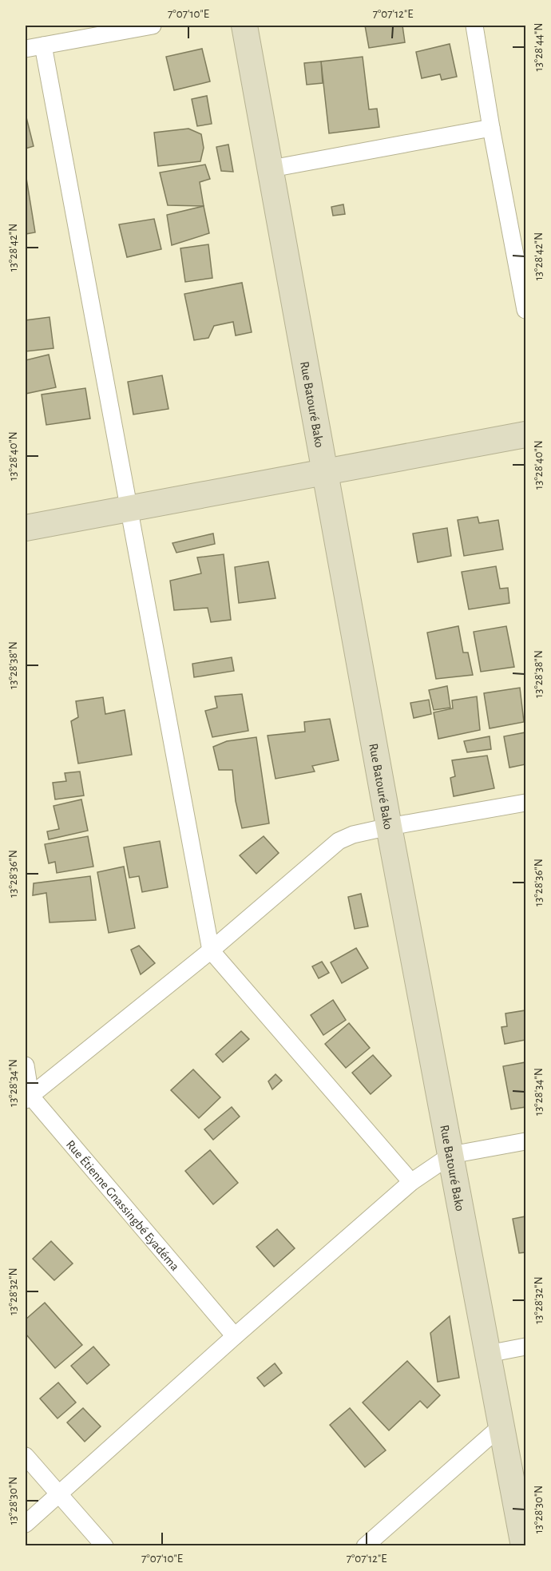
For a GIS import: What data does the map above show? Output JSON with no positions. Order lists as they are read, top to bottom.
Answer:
{
  "streets": {
    "main road": ["Rue Batouré Bako"],
    "street": ["Rue Étienne Gnassingbé Eyadéma"]
  },
  "coordinates": [
    "7°07'10\"E",
    "7°07'12\"E",
    "13°28'44\"N",
    "13°28'42\"N",
    "13°28'40\"N",
    "13°28'38\"N",
    "13°28'36\"N",
    "13°28'34\"N",
    "13°28'32\"N",
    "13°28'30\"N"
  ]
}
